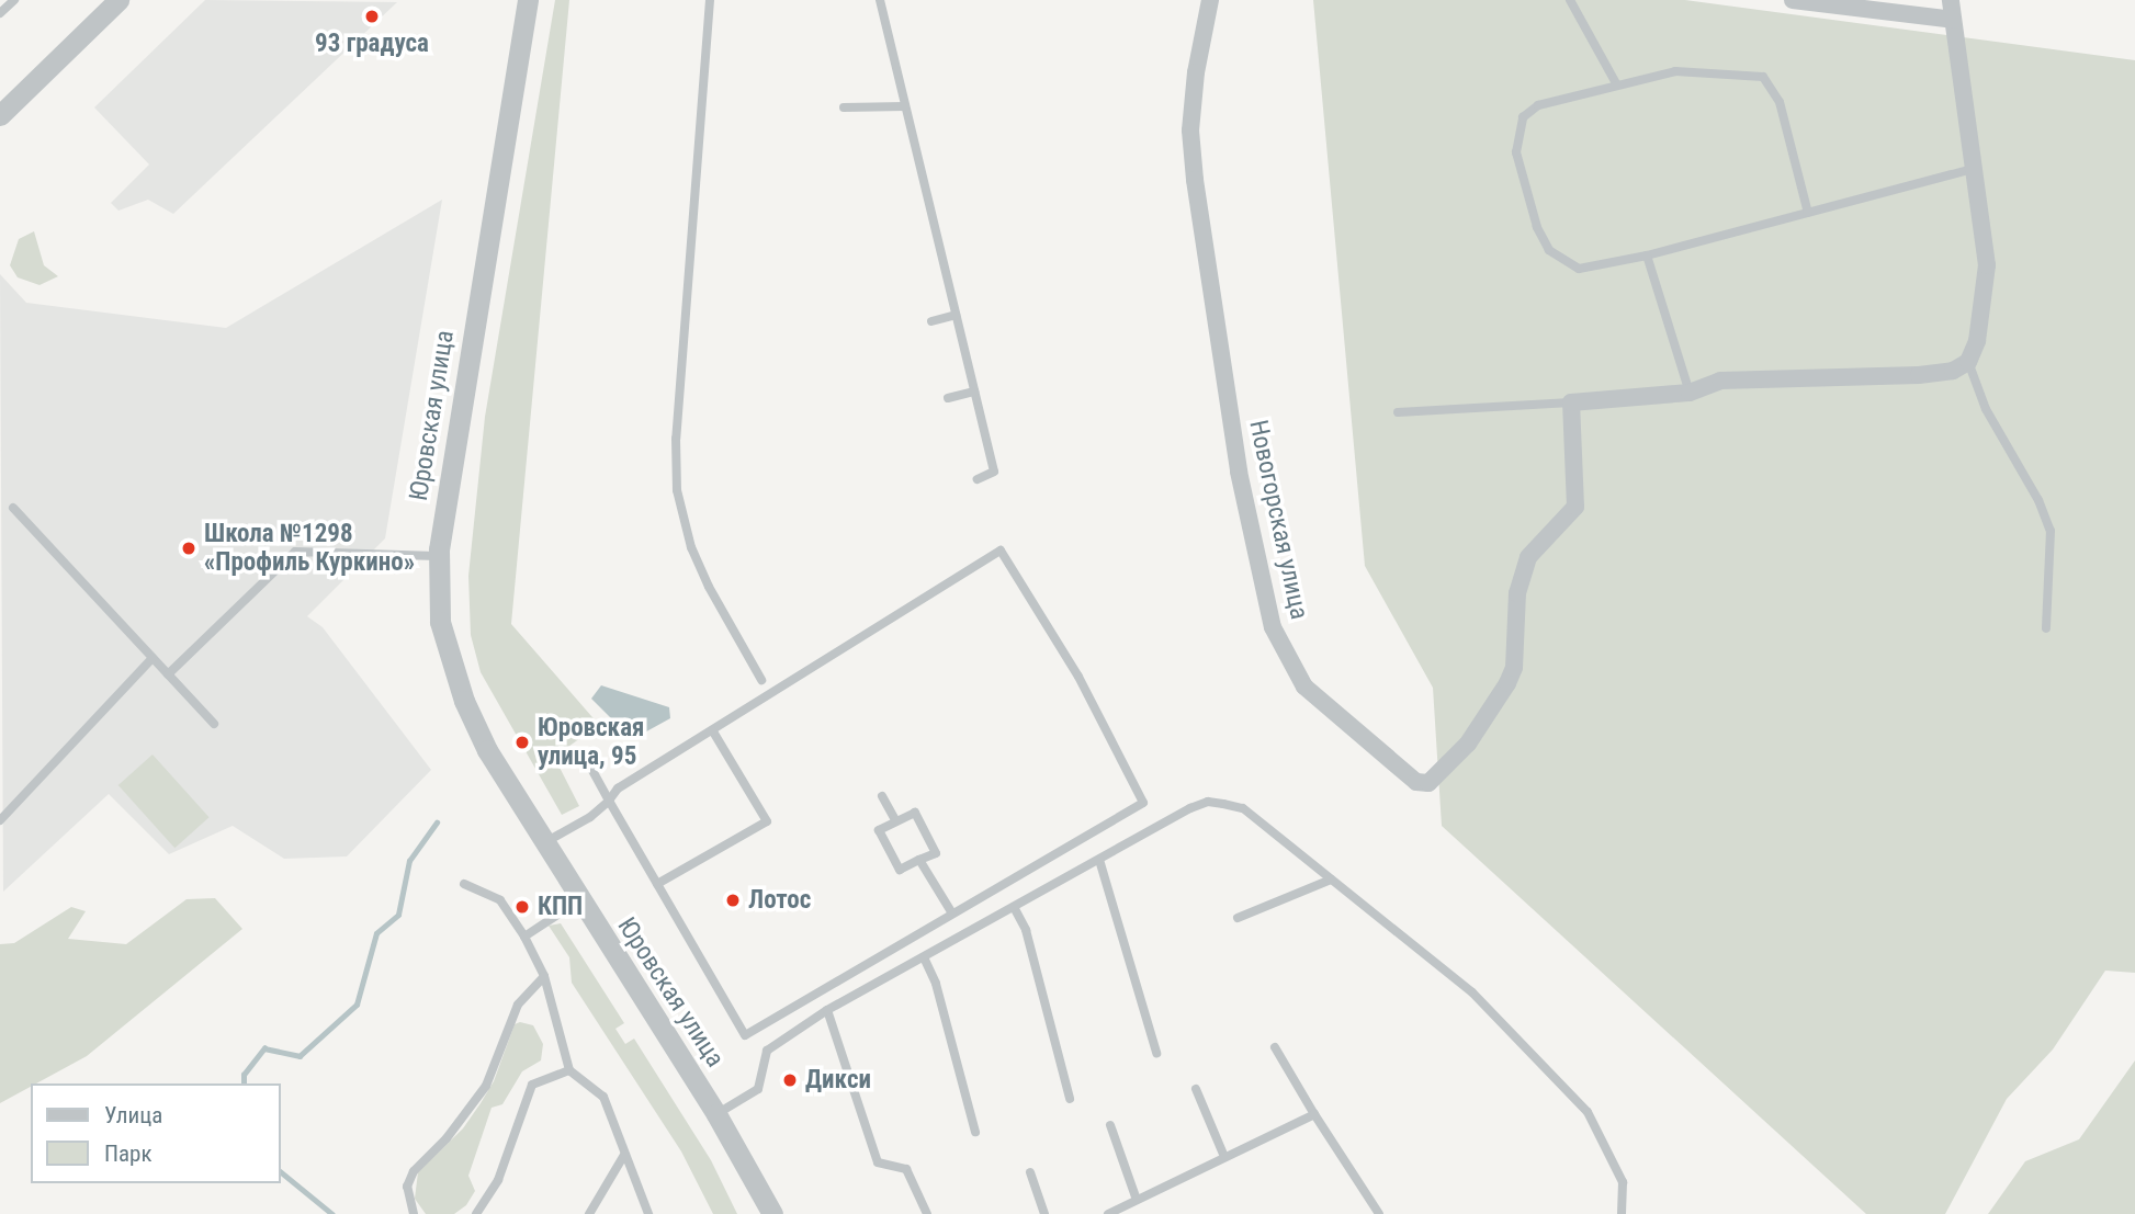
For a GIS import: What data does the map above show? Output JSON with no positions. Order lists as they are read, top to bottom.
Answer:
{
  "streets": {
    "street": ["Юровская улица", "Новогорская улица"]
  },
  "places": [
    "93 градуса",
    "Школа №1298 «Профиль Куркино»",
    "Юровская улица, 95",
    "Лотос",
    "КПП",
    "Дикси"
  ],
  "legend": ["Улица", "Парк"]
}
